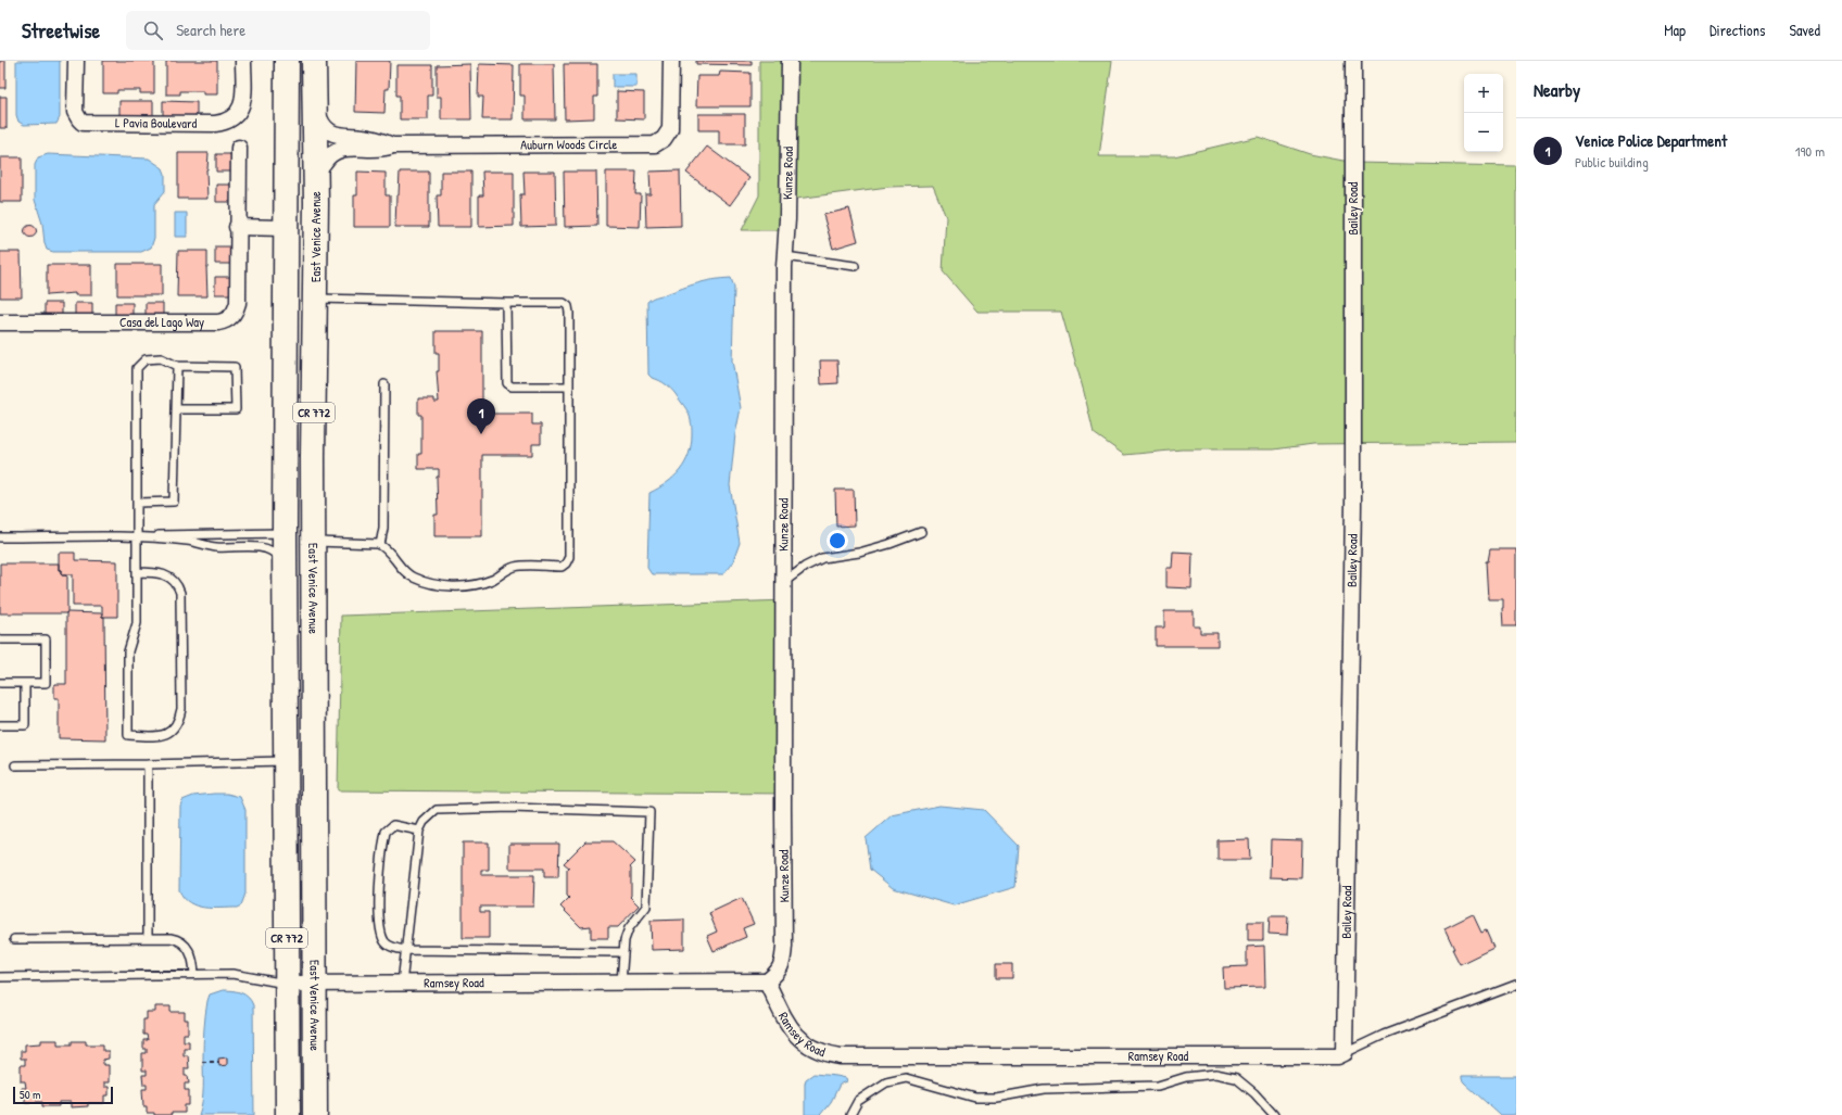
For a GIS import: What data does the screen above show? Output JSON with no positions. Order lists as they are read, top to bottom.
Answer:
{
  "streets": {
    "main road": ["East Venice Avenue", "CR 772"],
    "street": [
      "L Pavia Boulevard",
      "Auburn Woods Circle",
      "Kunze Road",
      "Bailey Road",
      "Casa del Lago Way",
      "Ramsey Road"
    ]
  },
  "crossings": [
    ["Auburn Woods Circle", "East Venice Avenue"],
    ["Kunze Road", "Ramsey Road"],
    ["Bailey Road", "Ramsey Road"],
    ["East Venice Avenue", "Ramsey Road"]
  ],
  "scale_bar": "50 m",
  "page": {
    "header": "Streetwise",
    "search": "Search here",
    "nav": ["Map", "Directions", "Saved"],
    "heading": "Nearby",
    "map_buttons": ["+", "−"],
    "list": [
      {
        "mark": "1",
        "name": "Venice Police Department",
        "note": "Public building",
        "value": "190 m"
      }
    ],
    "pins": "1",
    "scale": "50 m"
  }
}
